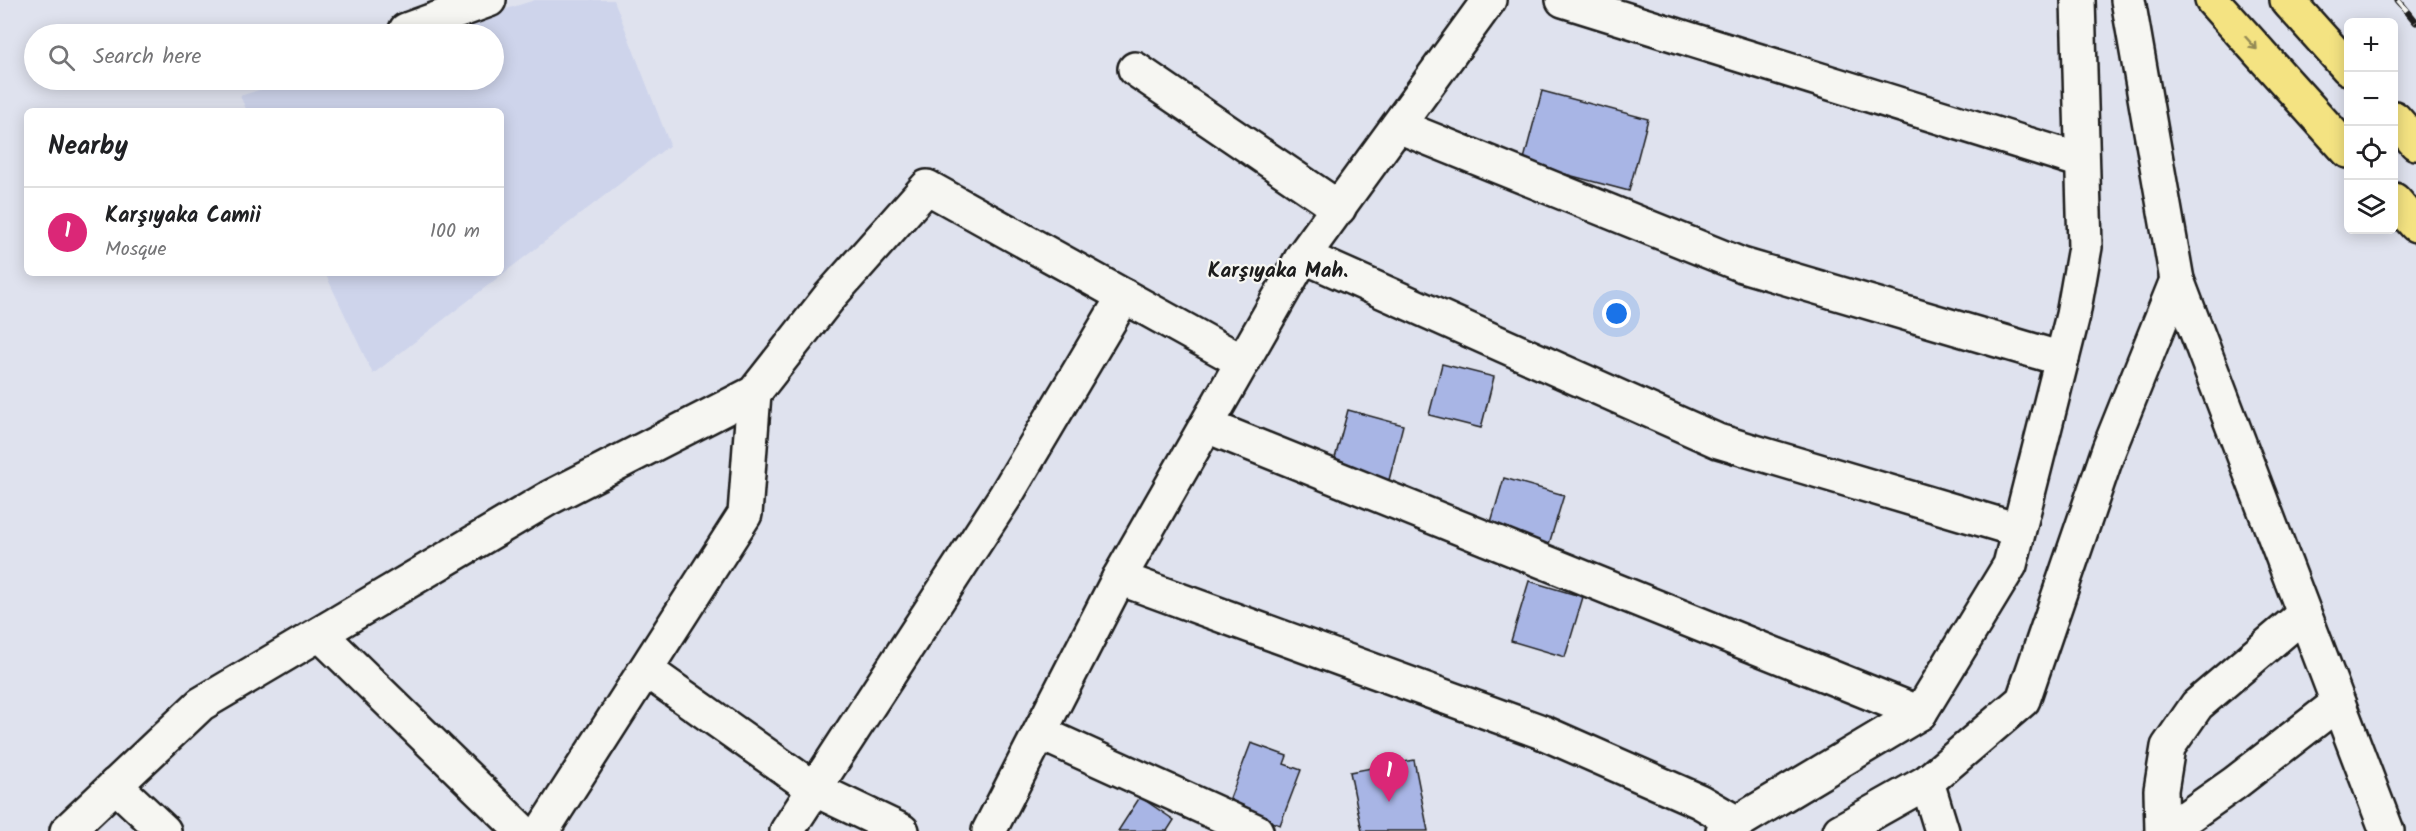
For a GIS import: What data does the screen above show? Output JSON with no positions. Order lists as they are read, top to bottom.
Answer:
{
  "districts": ["Karşıyaka Mah."],
  "page": {
    "map_buttons": ["+", "−"],
    "search": "Search here",
    "heading": "Nearby",
    "list": [
      {
        "mark": "1",
        "name": "Karşıyaka Camii",
        "note": "Mosque",
        "value": "100 m"
      }
    ],
    "pins": "1"
  }
}
